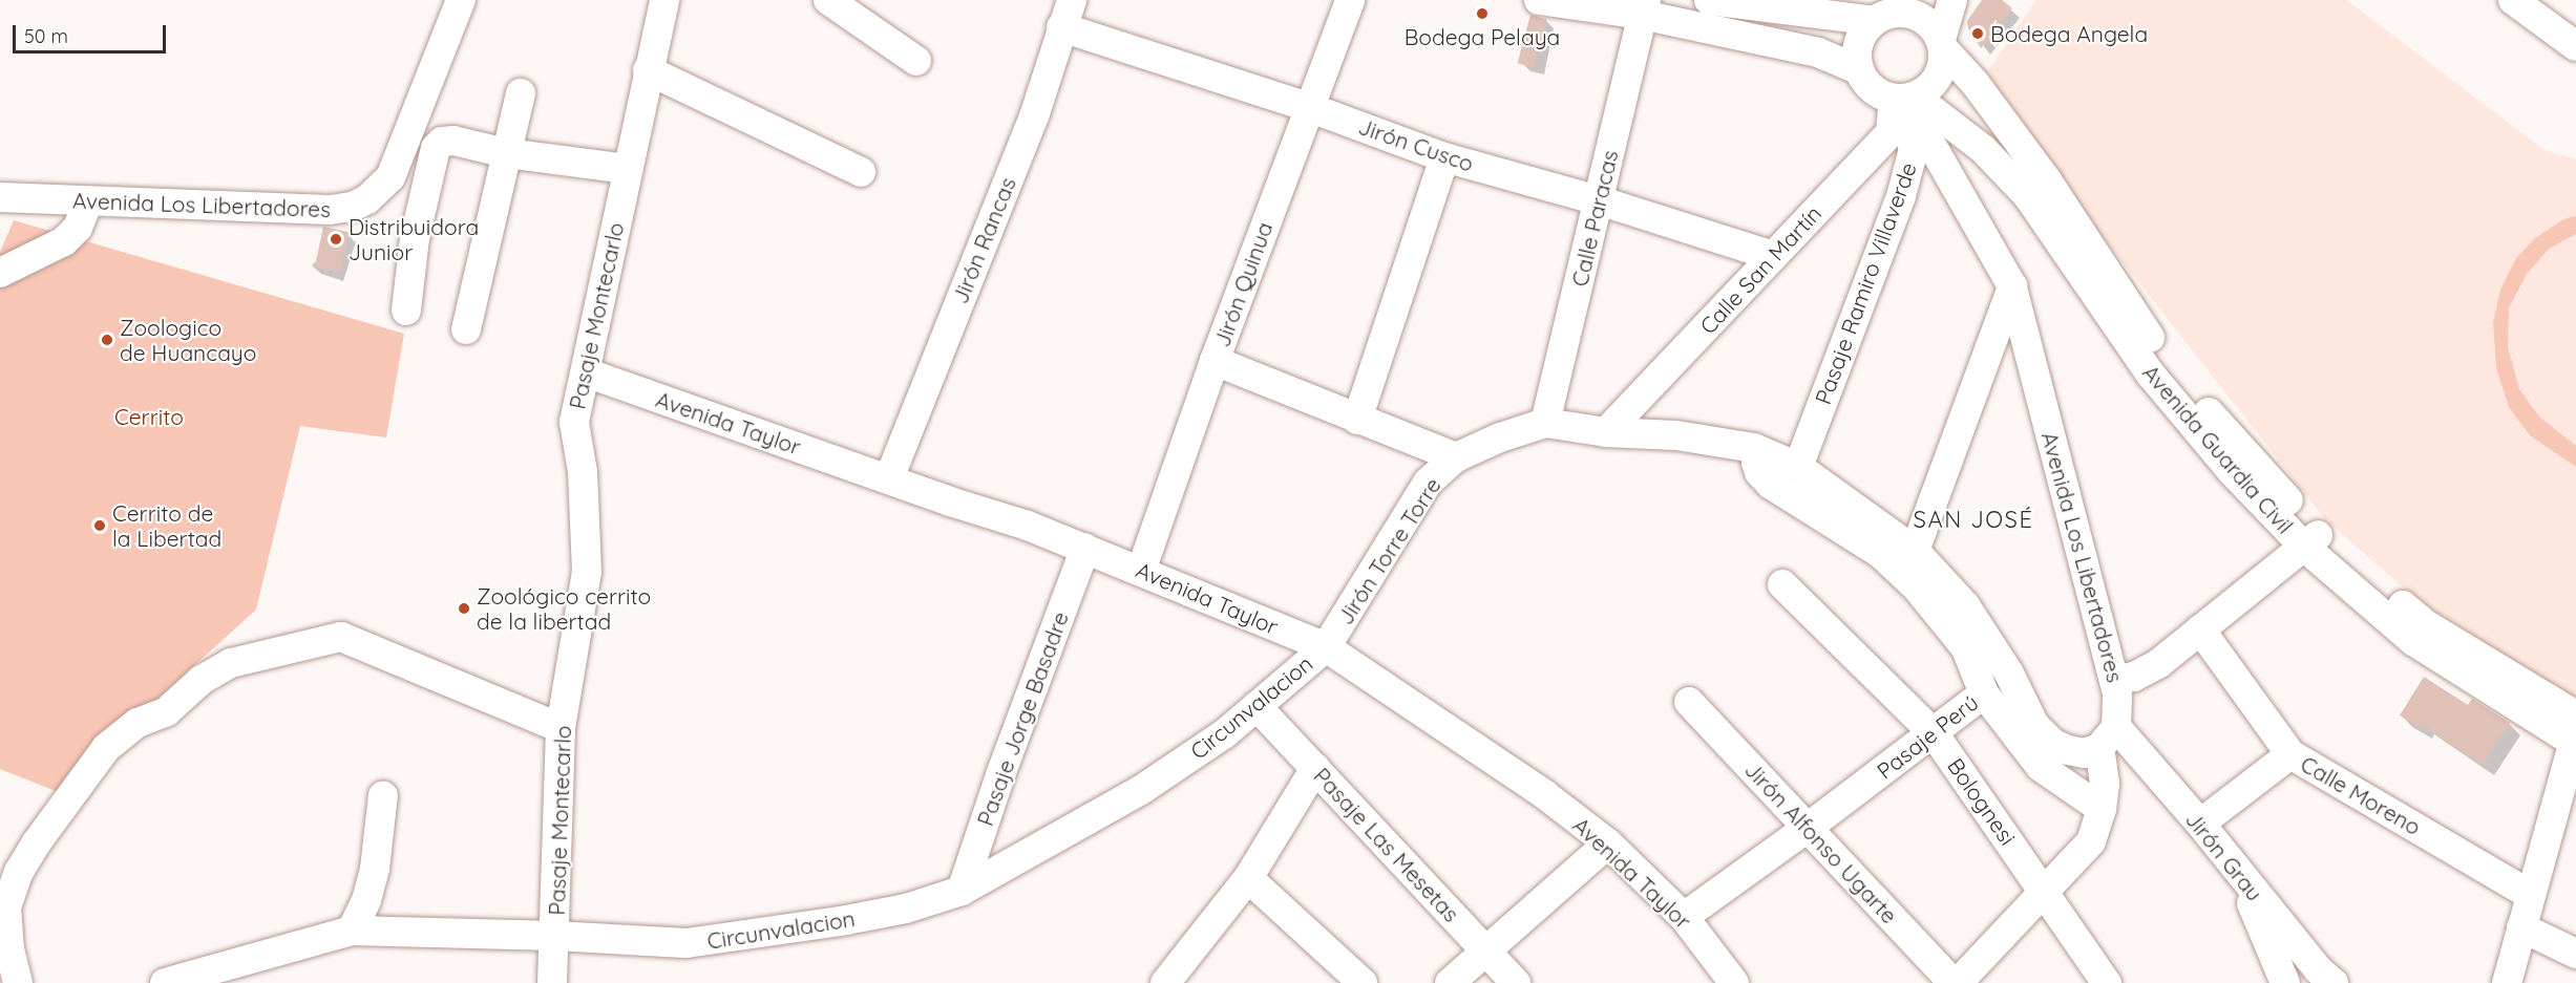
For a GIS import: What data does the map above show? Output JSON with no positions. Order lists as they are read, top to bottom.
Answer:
{
  "streets": {
    "street": [
      "Jirón Cusco",
      "Avenida Los Libertadores",
      "Calle Paracas",
      "Jirón Rancas",
      "Calle San Martín",
      "Pasaje Ramiro Villaverde",
      "Jirón Quinua",
      "Pasaje Montecarlo",
      "Avenida Taylor",
      "Avenida Guardia Civil",
      "Jirón Torre Torre",
      "Circunvalacion",
      "Pasaje Jorge Basadre",
      "Pasaje Perú",
      "Calle Moreno",
      "Bolognesi",
      "Jirón Alfonso Ugarte",
      "Pasaje Las Mesetas",
      "Jirón Grau"
    ]
  },
  "crossings": [
    ["Jirón Cusco", "Calle Paracas"],
    ["Jirón Cusco", "Jirón Rancas"],
    ["Jirón Cusco", "Calle San Martín"],
    ["Jirón Cusco", "Jirón Quinua"],
    ["Avenida Los Libertadores", "Calle San Martín"],
    ["Avenida Los Libertadores", "Pasaje Ramiro Villaverde"],
    ["Avenida Los Libertadores", "Avenida Guardia Civil"],
    ["Avenida Los Libertadores", "Bolognesi"],
    ["Avenida Los Libertadores", "Jirón Alfonso Ugarte"],
    ["Avenida Los Libertadores", "Jirón Grau"],
    ["Jirón Rancas", "Avenida Taylor"],
    ["Calle San Martín", "Pasaje Ramiro Villaverde"],
    ["Calle San Martín", "Avenida Guardia Civil"],
    ["Pasaje Ramiro Villaverde", "Avenida Guardia Civil"],
    ["Jirón Quinua", "Avenida Taylor"],
    ["Pasaje Montecarlo", "Avenida Taylor"],
    ["Pasaje Montecarlo", "Circunvalacion"],
    ["Avenida Taylor", "Jirón Torre Torre"],
    ["Avenida Taylor", "Circunvalacion"],
    ["Avenida Taylor", "Pasaje Jorge Basadre"],
    ["Avenida Taylor", "Pasaje Perú"],
    ["Jirón Torre Torre", "Circunvalacion"],
    ["Circunvalacion", "Pasaje Jorge Basadre"],
    ["Circunvalacion", "Pasaje Las Mesetas"],
    ["Pasaje Perú", "Bolognesi"],
    ["Pasaje Perú", "Jirón Alfonso Ugarte"]
  ],
  "districts": ["SAN JOSÉ"],
  "parks": ["Cerrito"],
  "places": [
    "Bodega Pelaya",
    "Bodega Angela",
    "Distribuidora Junior",
    "Zoologico de Huancayo",
    "Cerrito de la Libertad",
    "Zoológico cerrito de la libertad"
  ],
  "scale_bar": "50 m"
}
